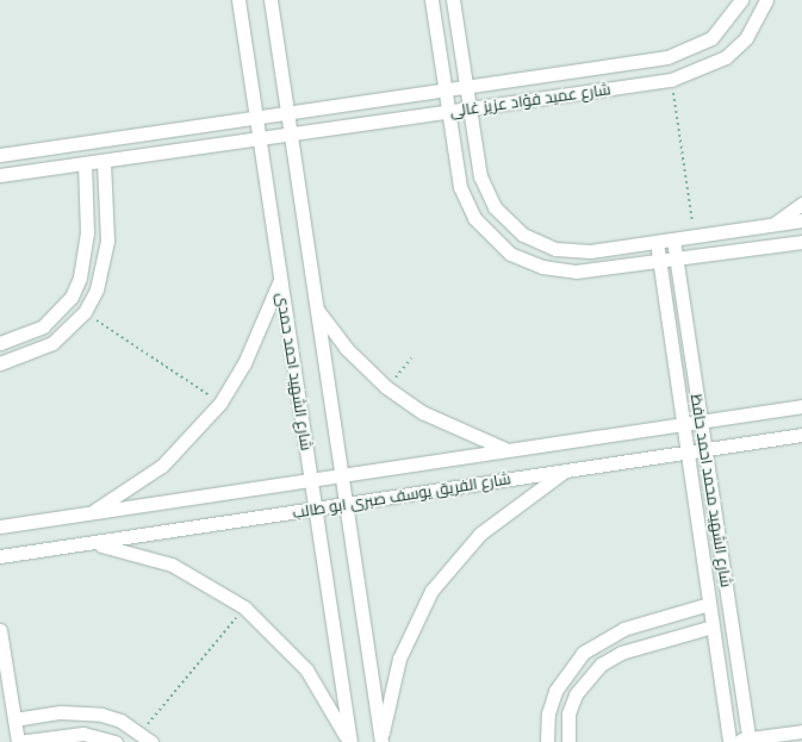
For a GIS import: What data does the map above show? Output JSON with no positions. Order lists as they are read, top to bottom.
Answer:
{
  "streets": {
    "street": [
      "شارع عميد فؤاد عزيز غالى",
      "شارع الشهيد احمد حمدى",
      "شارع الشهيد محمد احمد حافظ",
      "شارع الفريق يوسف صبرى ابو طالب"
    ]
  },
  "crossings": [
    ["شارع عميد فؤاد عزيز غالى", "شارع الشهيد احمد حمدى"],
    ["شارع الشهيد احمد حمدى", "شارع الفريق يوسف صبرى ابو طالب"],
    ["شارع الشهيد محمد احمد حافظ", "شارع الفريق يوسف صبرى ابو طالب"]
  ]
}
